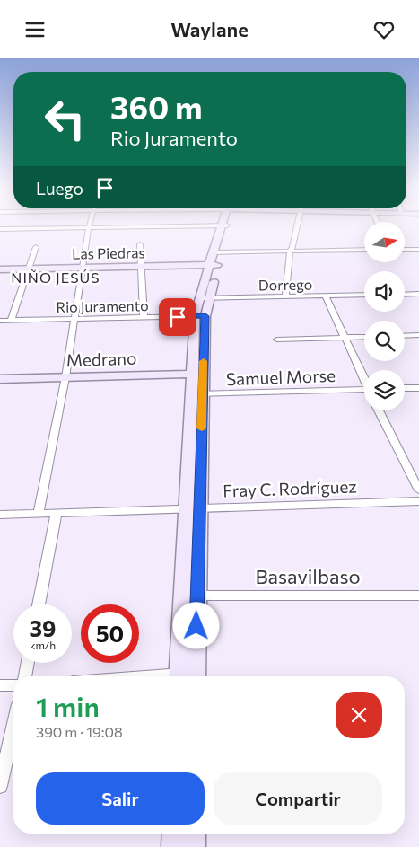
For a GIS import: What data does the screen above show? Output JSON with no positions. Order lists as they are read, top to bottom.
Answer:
{
  "streets": {
    "main road": ["Las Piedras", "Medrano"],
    "street": [
      "Dorrego",
      "Rio Juramento",
      "Samuel Morse",
      "Fray C. Rodríguez",
      "Basavilbaso"
    ]
  },
  "districts": ["NIÑO JESÚS"],
  "north": "right",
  "page": {
    "header": "Waylane",
    "turn": ["360 m", "Rio Juramento"],
    "then": "Luego",
    "speed": "39 km/h",
    "limit": "50",
    "heading": ["1 min", "390 m · 19:08"],
    "buttons": ["Salir", "Compartir"]
  }
}
